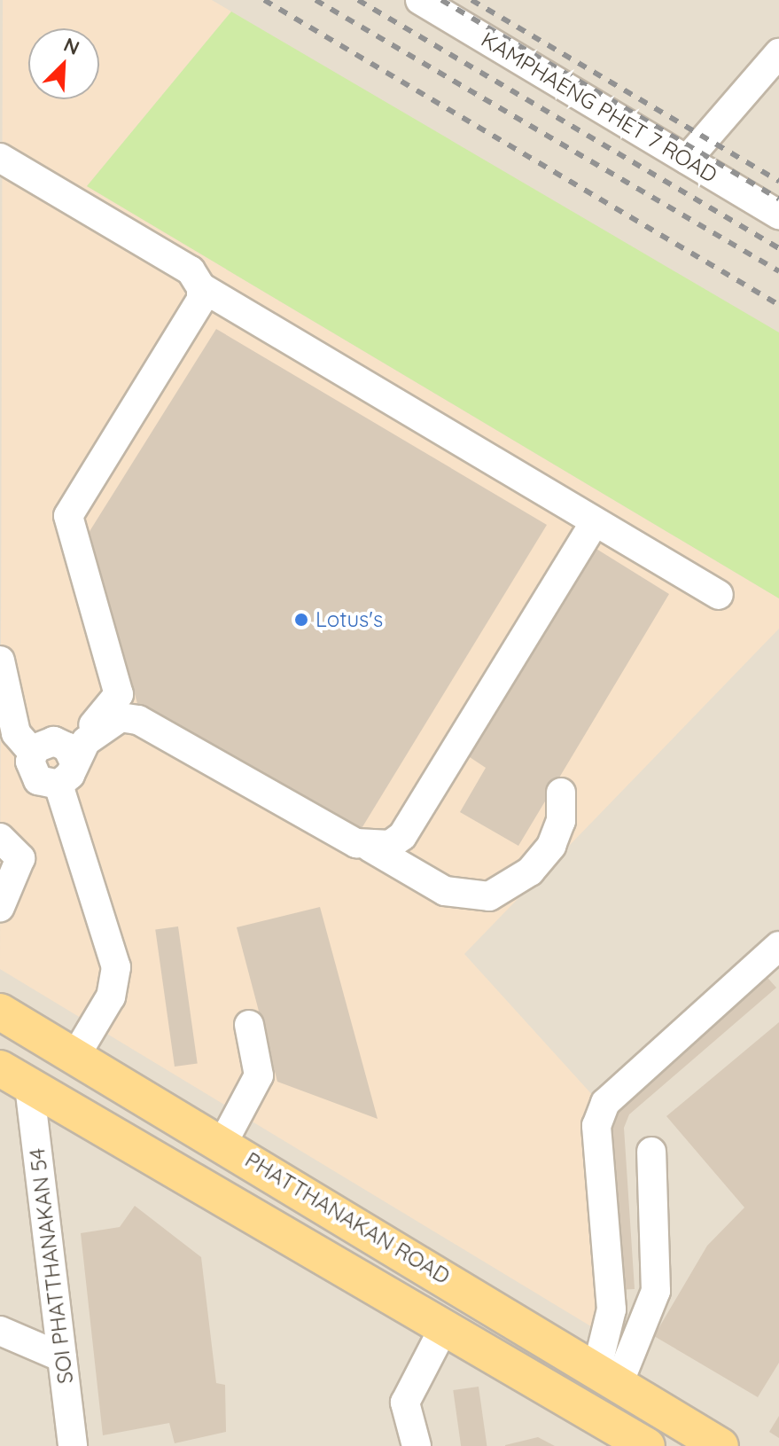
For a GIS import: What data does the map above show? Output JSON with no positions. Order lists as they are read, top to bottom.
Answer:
{
  "streets": {
    "main road": ["PHATTHANAKAN ROAD"],
    "street": ["KAMPHAENG PHET 7 ROAD", "SOI PHATTHANAKAN 54"]
  },
  "crossings": [
    ["PHATTHANAKAN ROAD", "SOI PHATTHANAKAN 54"]
  ],
  "places": ["Lotus's"],
  "north": "top right"
}
